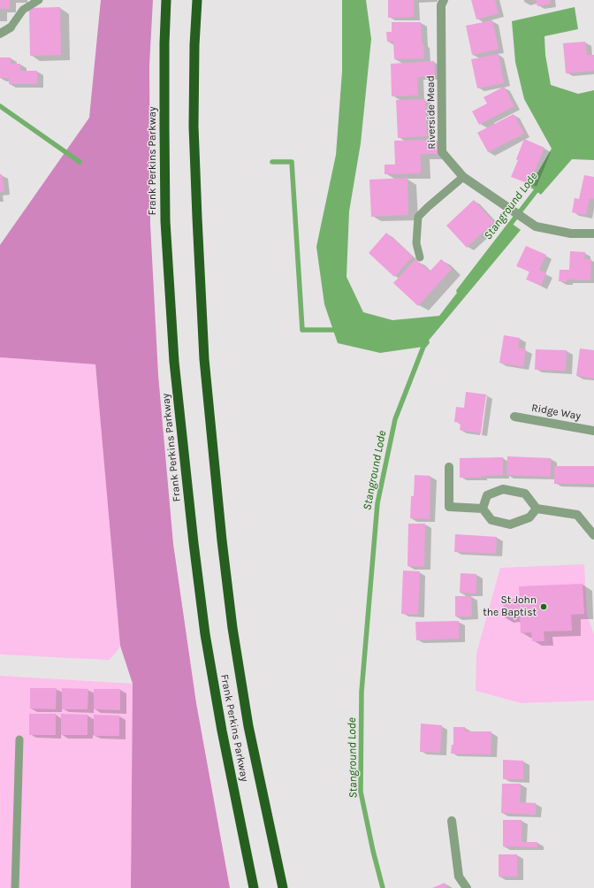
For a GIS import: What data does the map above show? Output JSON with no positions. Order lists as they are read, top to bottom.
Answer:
{
  "streets": {
    "highway": ["Frank Perkins Parkway"],
    "street": ["Riverside Mead", "Ridge Way"]
  },
  "water": ["Stanground Lode"],
  "places": ["St John the Baptist"]
}
